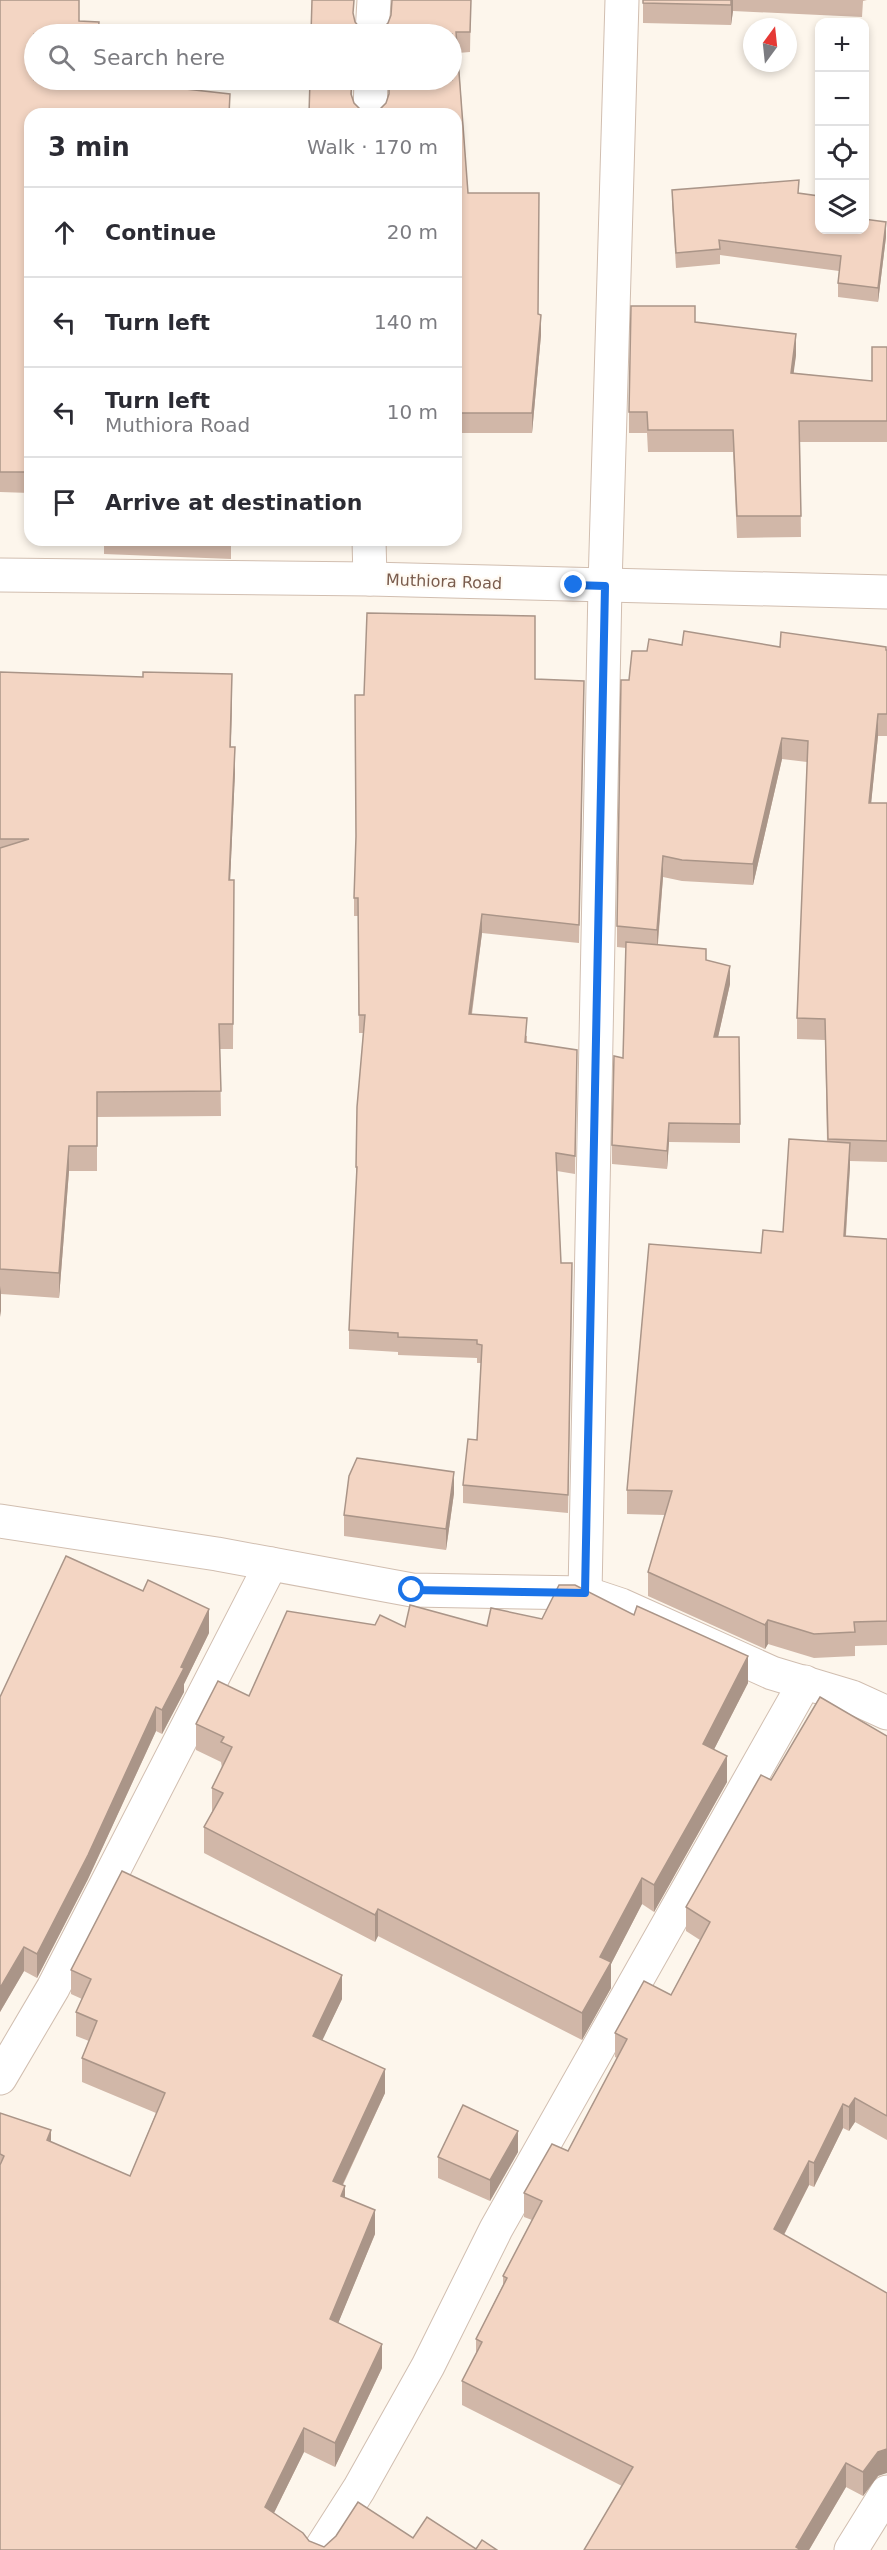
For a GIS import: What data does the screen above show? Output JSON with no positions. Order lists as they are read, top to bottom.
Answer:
{
  "streets": {
    "street": ["Muthiora Road"]
  },
  "north": "top",
  "page": {
    "map_buttons": ["+", "−"],
    "search": "Search here",
    "heading": ["3 min", "Walk · 170 m"],
    "list": [
      ["Continue", "20 m"],
      ["Turn left", "140 m"],
      ["Turn left", "Muthiora Road", "10 m"],
      "Arrive at destination"
    ]
  }
}
